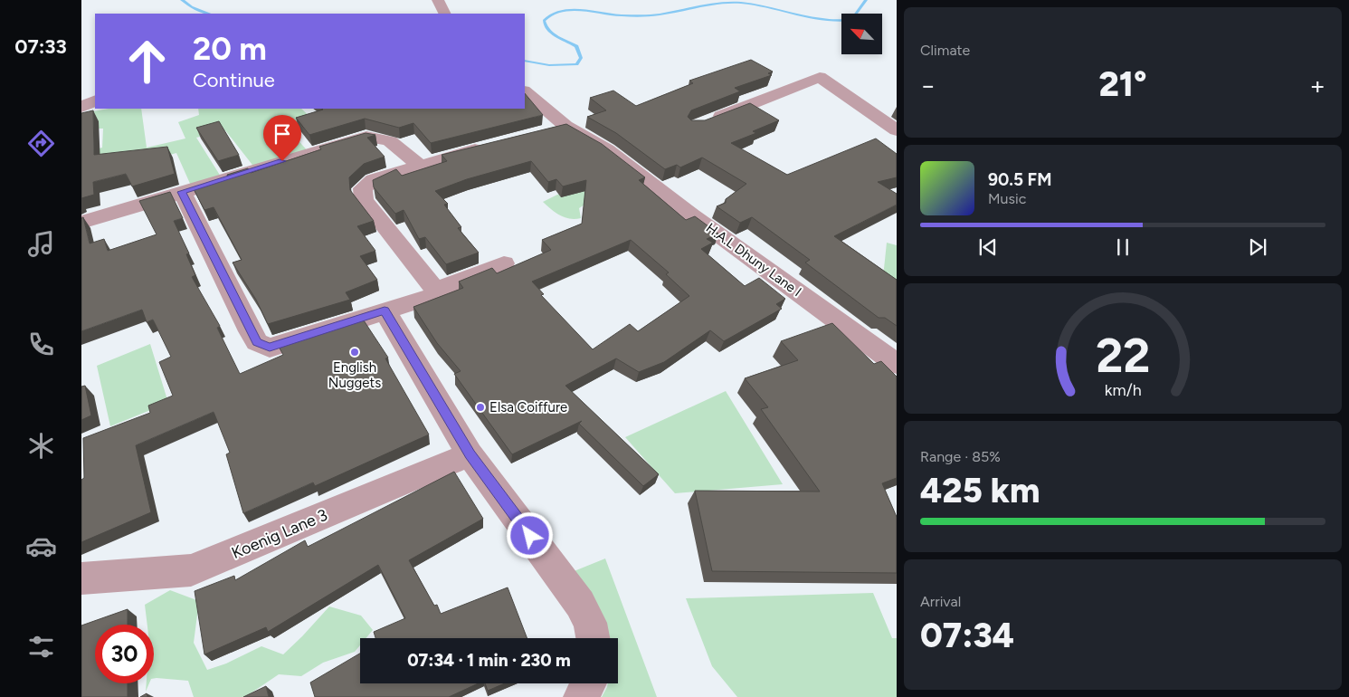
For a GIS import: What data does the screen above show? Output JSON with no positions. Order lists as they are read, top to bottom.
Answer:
{
  "streets": {
    "street": ["H.A.L Dhuny Lane I", "Koenig Lane 3"]
  },
  "places": ["English Nuggets", "Elsa Coiffure"],
  "north": "top left",
  "page": {
    "tabs": "07:33",
    "tile": [
      "Climate",
      ["Range · 85%", "425 km"],
      ["Arrival", "07:34"]
    ],
    "turn": ["20 m", "Continue"],
    "heat": ["−", "21°", "+"],
    "song": ["90.5 FM", "Music"],
    "limit": "30",
    "trip": "07:34 · 1 min · 230 m",
    "gauge": ["22", "km/h"]
  }
}
